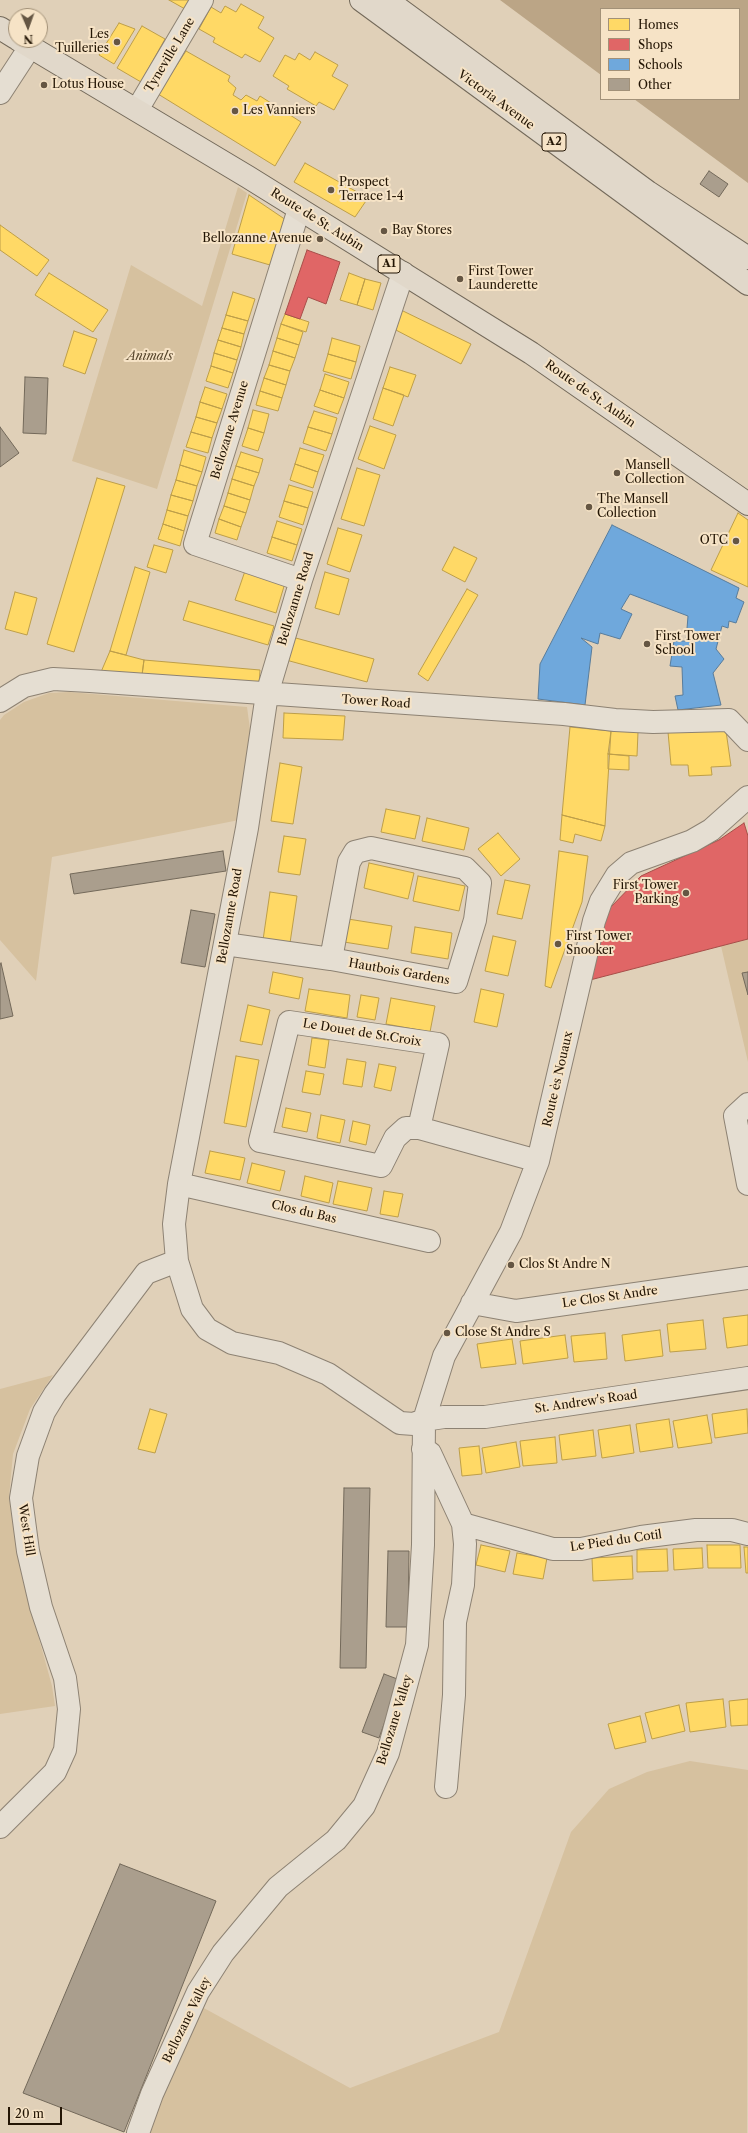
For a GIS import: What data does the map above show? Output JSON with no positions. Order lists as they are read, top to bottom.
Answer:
{
  "streets": {
    "main road": [
      "Victoria Avenue",
      "A2",
      "Route de St. Aubin",
      "A1"
    ],
    "street": [
      "Tyneville Lane",
      "Bellozane Avenue",
      "Bellozanne Road",
      "Tower Road",
      "Hautbois Gardens",
      "Le Douet de St.Croix",
      "Route ès Nouaux",
      "Clos du Bas",
      "Le Clos St Andre",
      "St. Andrew's Road",
      "West Hill",
      "Le Pied du Cotil",
      "Bellozane Valley"
    ]
  },
  "crossings": [
    ["Tyneville Lane", "Route de St. Aubin"],
    ["Route de St. Aubin", "Bellozane Avenue"],
    ["Route de St. Aubin", "Bellozanne Road"],
    ["Bellozane Avenue", "Bellozanne Road"],
    ["Bellozanne Road", "Tower Road"],
    ["Bellozanne Road", "Hautbois Gardens"],
    ["Bellozanne Road", "Route ès Nouaux"],
    ["Bellozanne Road", "Clos du Bas"],
    ["Bellozanne Road", "St. Andrew's Road"],
    ["Bellozanne Road", "West Hill"],
    ["Bellozanne Road", "Bellozane Valley"],
    ["Route ès Nouaux", "Le Clos St Andre"],
    ["Route ès Nouaux", "St. Andrew's Road"],
    ["Route ès Nouaux", "Bellozane Valley"],
    ["St. Andrew's Road", "Bellozane Valley"]
  ],
  "parks": ["Animals"],
  "places": [
    "Les Tuilleries",
    "Lotus House",
    "Les Vanniers",
    "Prospect Terrace 1-4",
    "Bay Stores",
    "Bellozanne Avenue",
    "First Tower Launderette",
    "Mansell Collection",
    "The Mansell Collection",
    "OTC",
    "First Tower School",
    "First Tower Parking",
    "First Tower Snooker",
    "Clos St Andre N",
    "Close St Andre S"
  ],
  "legend": [
    "Homes",
    "Shops",
    "Schools",
    "Other"
  ],
  "scale_bar": "20 m",
  "north": "bottom"
}
